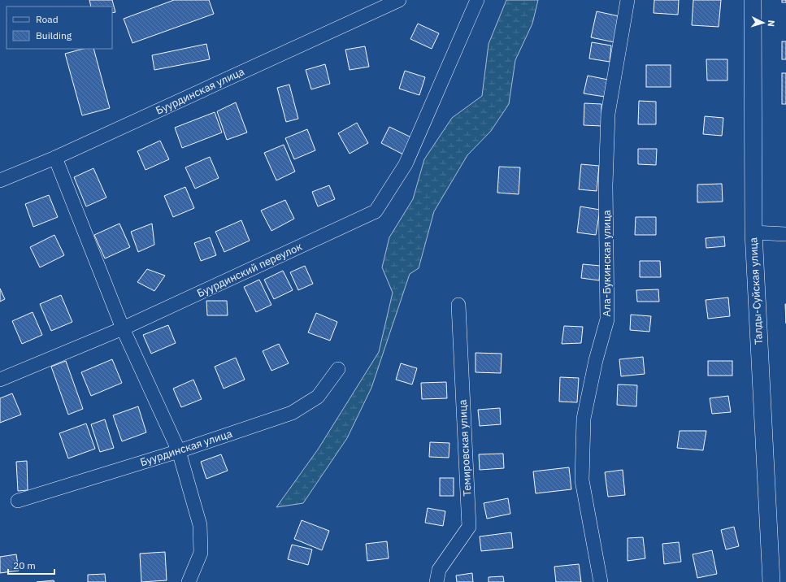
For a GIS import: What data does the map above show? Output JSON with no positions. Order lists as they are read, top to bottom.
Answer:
{
  "streets": {
    "street": [
      "Буурдинская улица",
      "Ала-Букинская улица",
      "Буурдинский переулок",
      "Талды-Суйская улица",
      "Темировская улица"
    ]
  },
  "legend": ["Road", "Building"],
  "scale_bar": "20 m",
  "north": "right"
}
